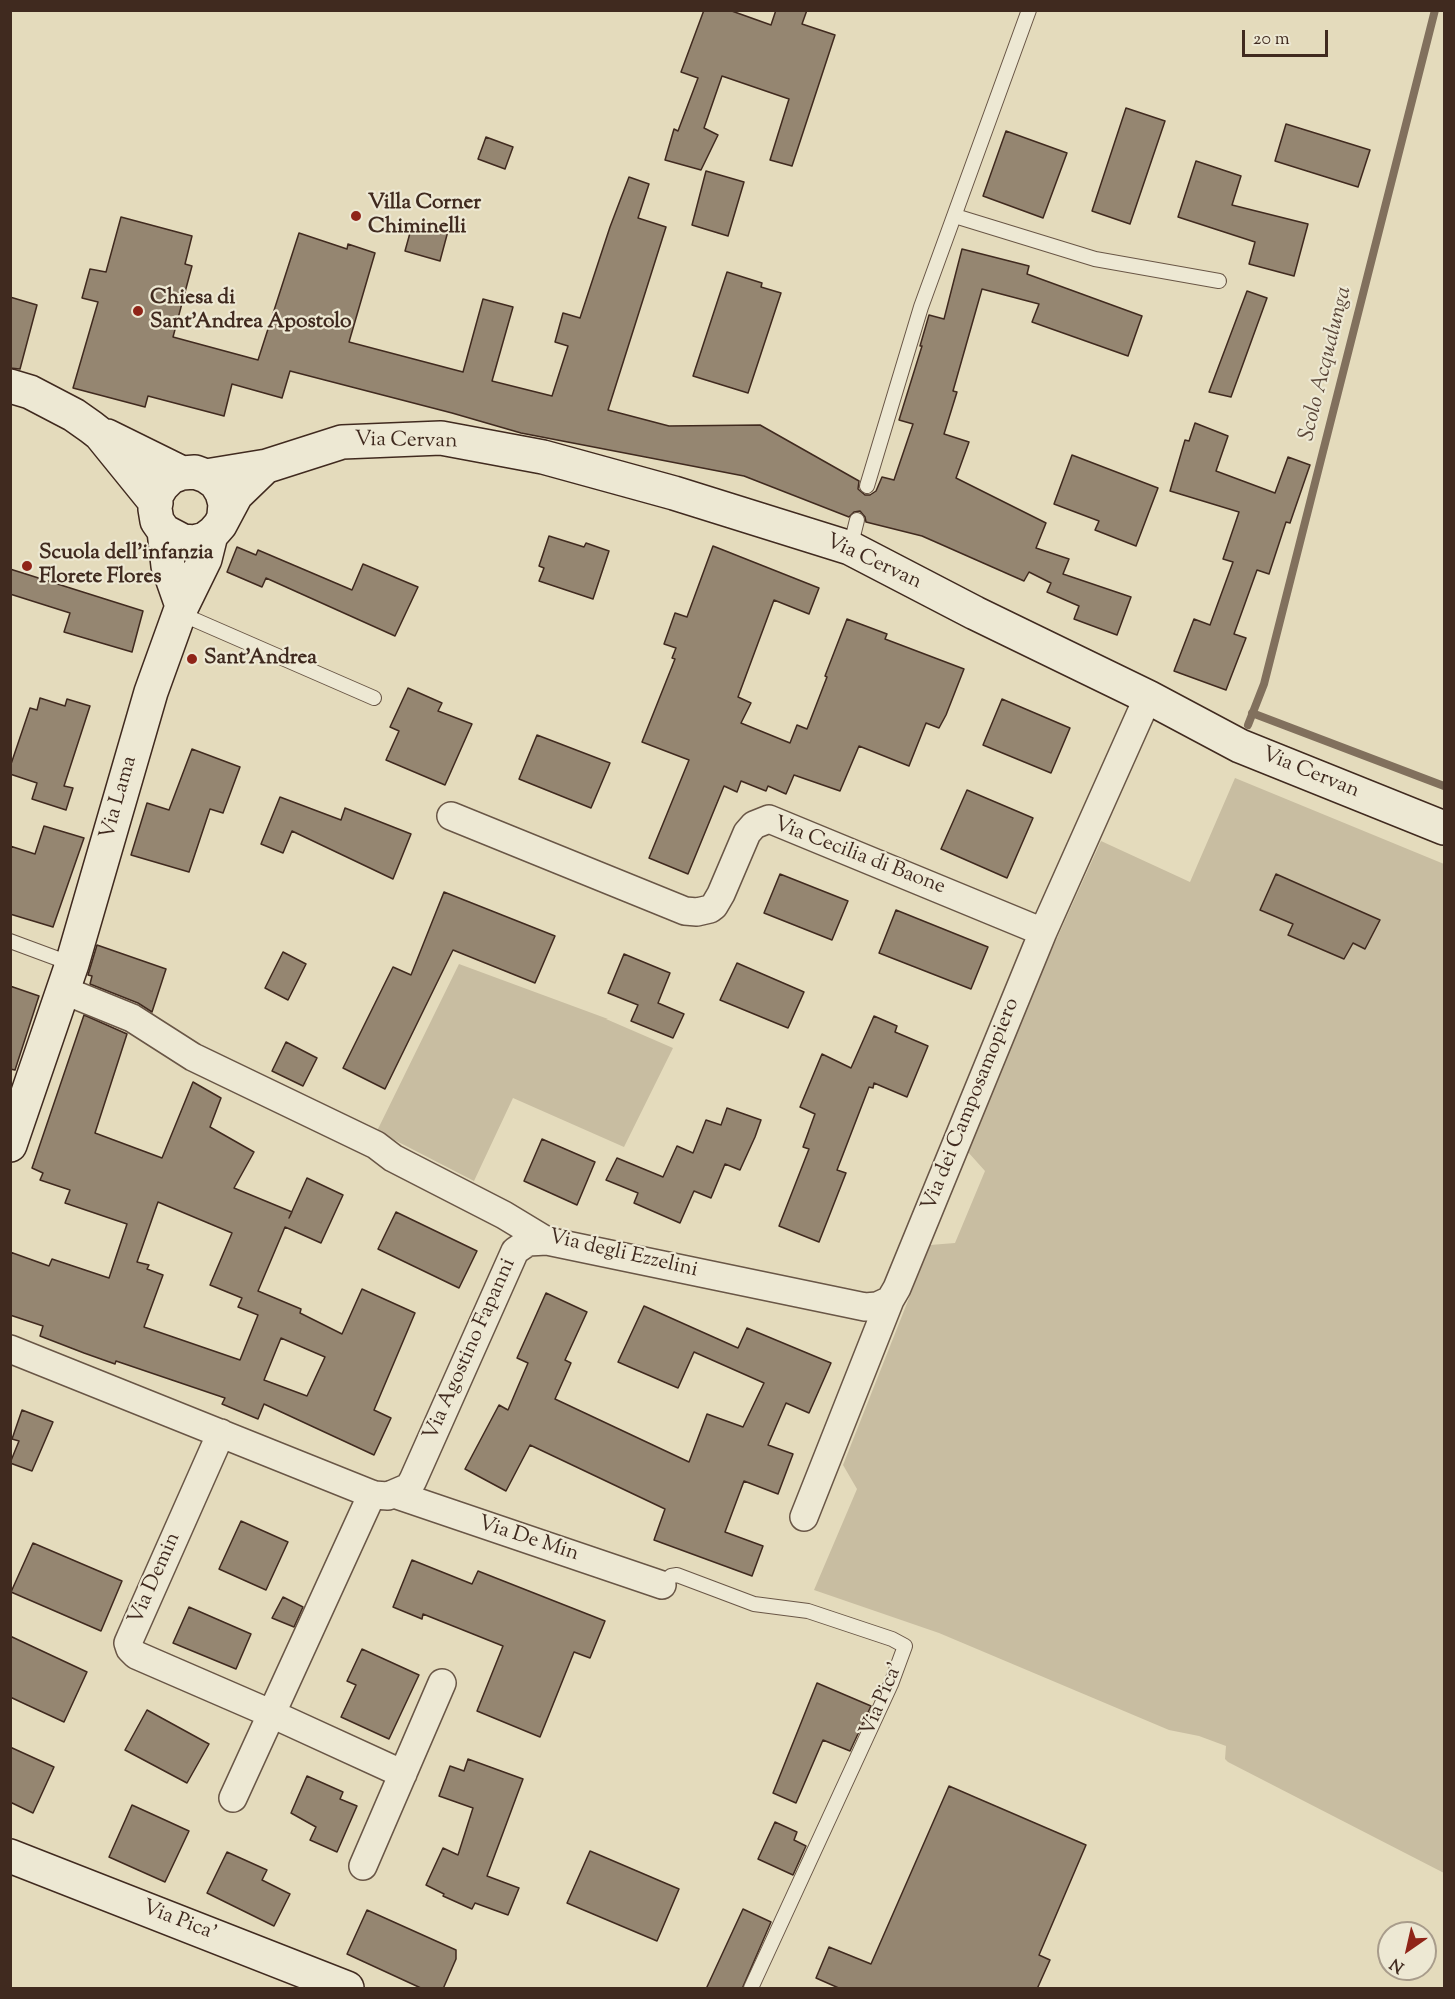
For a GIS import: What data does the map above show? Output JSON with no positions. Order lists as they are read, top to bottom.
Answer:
{
  "streets": {
    "street": [
      "Via Cervan",
      "Via Lama",
      "Via Cecilia di Baone",
      "Via dei Camposamopiero",
      "Via degli Ezzelini",
      "Via Agostino Fapanni",
      "Via De Min",
      "Via Demin",
      "Via Pica'"
    ]
  },
  "crossings": [
    ["Via Cervan", "Via Lama"],
    ["Via Cervan", "Via dei Camposamopiero"],
    ["Via Lama", "Via degli Ezzelini"],
    ["Via Cecilia di Baone", "Via dei Camposamopiero"],
    ["Via dei Camposamopiero", "Via degli Ezzelini"],
    ["Via degli Ezzelini", "Via Agostino Fapanni"],
    ["Via Agostino Fapanni", "Via De Min"],
    ["Via Agostino Fapanni", "Via Demin"],
    ["Via De Min", "Via Pica'"]
  ],
  "water": ["Scolo Acqualunga"],
  "places": [
    "Villa Corner Chiminelli",
    "Chiesa di Sant'Andrea Apostolo",
    "Scuola dell'infanzia Florete Flores",
    "Sant'Andrea"
  ],
  "scale_bar": "20 m",
  "north": "bottom left"
}
